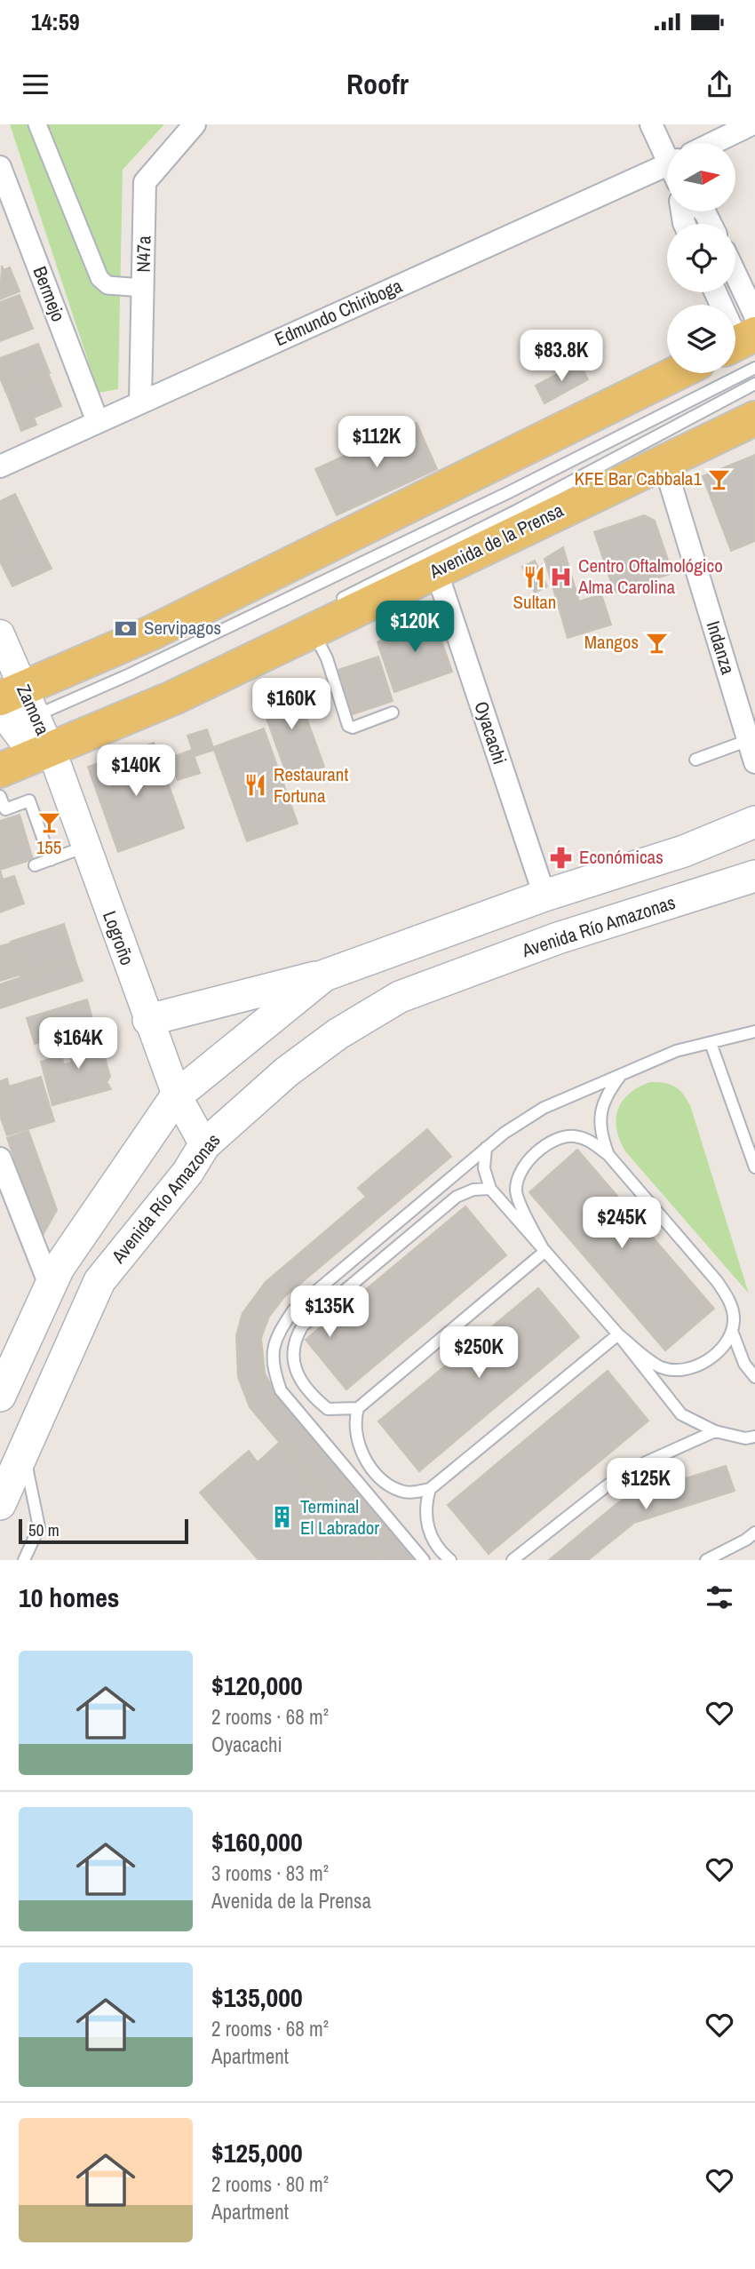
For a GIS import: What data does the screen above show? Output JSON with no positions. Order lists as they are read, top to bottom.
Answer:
{
  "streets": {
    "main road": ["Avenida de la Prensa", "Avenida Río Amazonas"],
    "street": [
      "N47a",
      "Bermejo",
      "Edmundo Chiriboga",
      "Indanza",
      "Zamora",
      "Oyacachi",
      "Logroño"
    ]
  },
  "crossings": [
    ["N47a", "Edmundo Chiriboga"],
    ["Bermejo", "Edmundo Chiriboga"],
    ["Avenida de la Prensa", "Indanza"],
    ["Avenida de la Prensa", "Zamora"],
    ["Avenida de la Prensa", "Oyacachi"],
    ["Avenida de la Prensa", "Logroño"],
    ["Zamora", "Logroño"],
    ["Avenida Río Amazonas", "Logroño"]
  ],
  "places": {
    "bar": ["KFE Bar Cabbala1", "Mangos", "155"],
    "restaurant": ["Sultan", "Restaurant Fortuna"],
    "hospital": ["Centro Oftalmológico Alma Carolina"],
    "bank": ["Servipagos"],
    "pharmacy": ["Económicas"],
    "building": ["Terminal El Labrador"]
  },
  "scale_bar": "50 m",
  "north": "right",
  "page": {
    "status": "14:59",
    "header": "Roofr",
    "price": [
      "$83.8K",
      "$112K",
      "$120K",
      "$160K",
      "$140K",
      "$164K",
      "$245K",
      "$135K",
      "$250K",
      "$125K"
    ],
    "scale": "50 m",
    "heading": "10 homes",
    "list": [
      {
        "name": "$120,000",
        "note": "2 rooms · 68 m² · Oyacachi"
      },
      {
        "name": "$160,000",
        "note": "3 rooms · 83 m² · Avenida de la Prensa"
      },
      {
        "name": "$135,000",
        "note": "2 rooms · 68 m² · Apartment"
      },
      {
        "name": "$125,000",
        "note": "2 rooms · 80 m² · Apartment"
      }
    ]
  }
}
